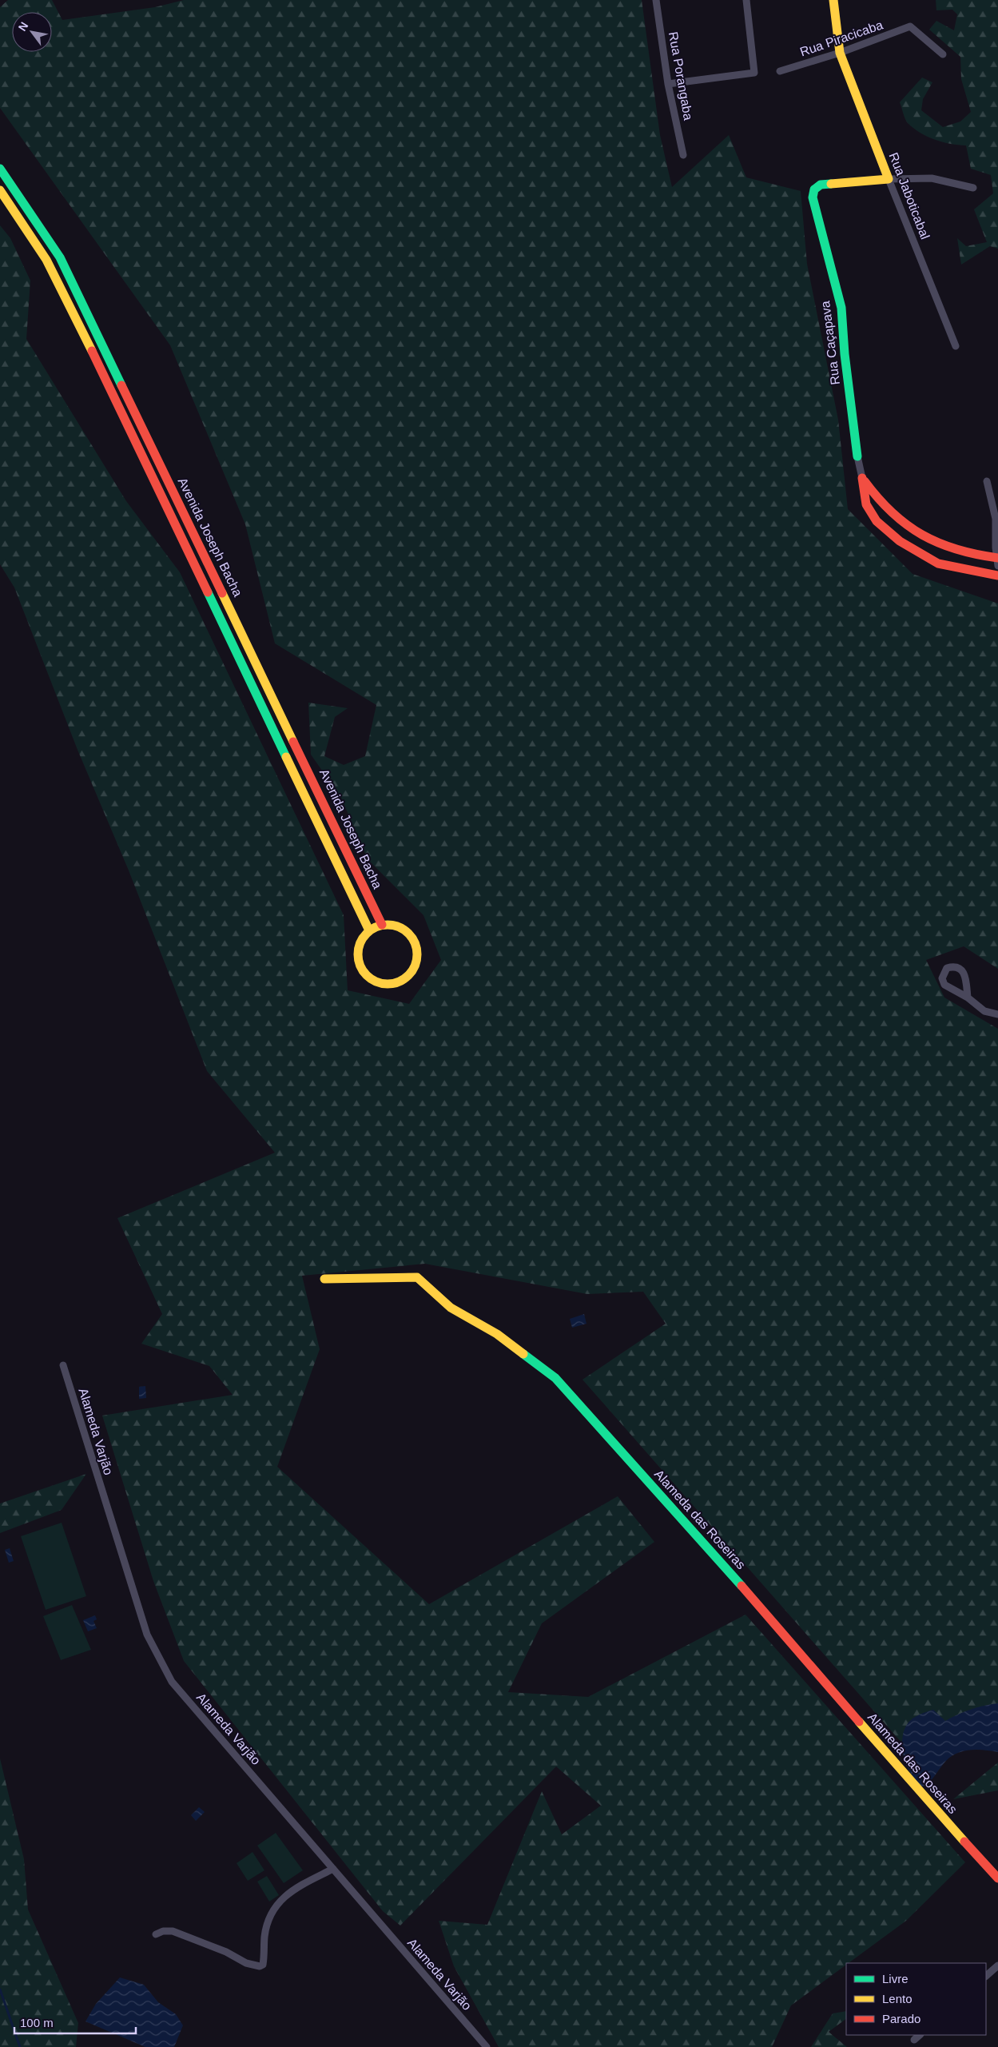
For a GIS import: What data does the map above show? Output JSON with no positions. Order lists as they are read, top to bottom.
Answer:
{
  "streets": {
    "main road": [
      "Rua Jaboticabal",
      "Rua Caçapava",
      "Avenida Joseph Bacha",
      "Alameda das Roseiras"
    ],
    "street": ["Rua Piracicaba", "Rua Porangaba", "Alameda Varjão"]
  },
  "crossings": [
    ["Rua Piracicaba", "Rua Jaboticabal"],
    ["Rua Jaboticabal", "Rua Caçapava"]
  ],
  "legend": ["Livre", "Lento", "Parado"],
  "scale_bar": "100 m",
  "north": "top left"
}
